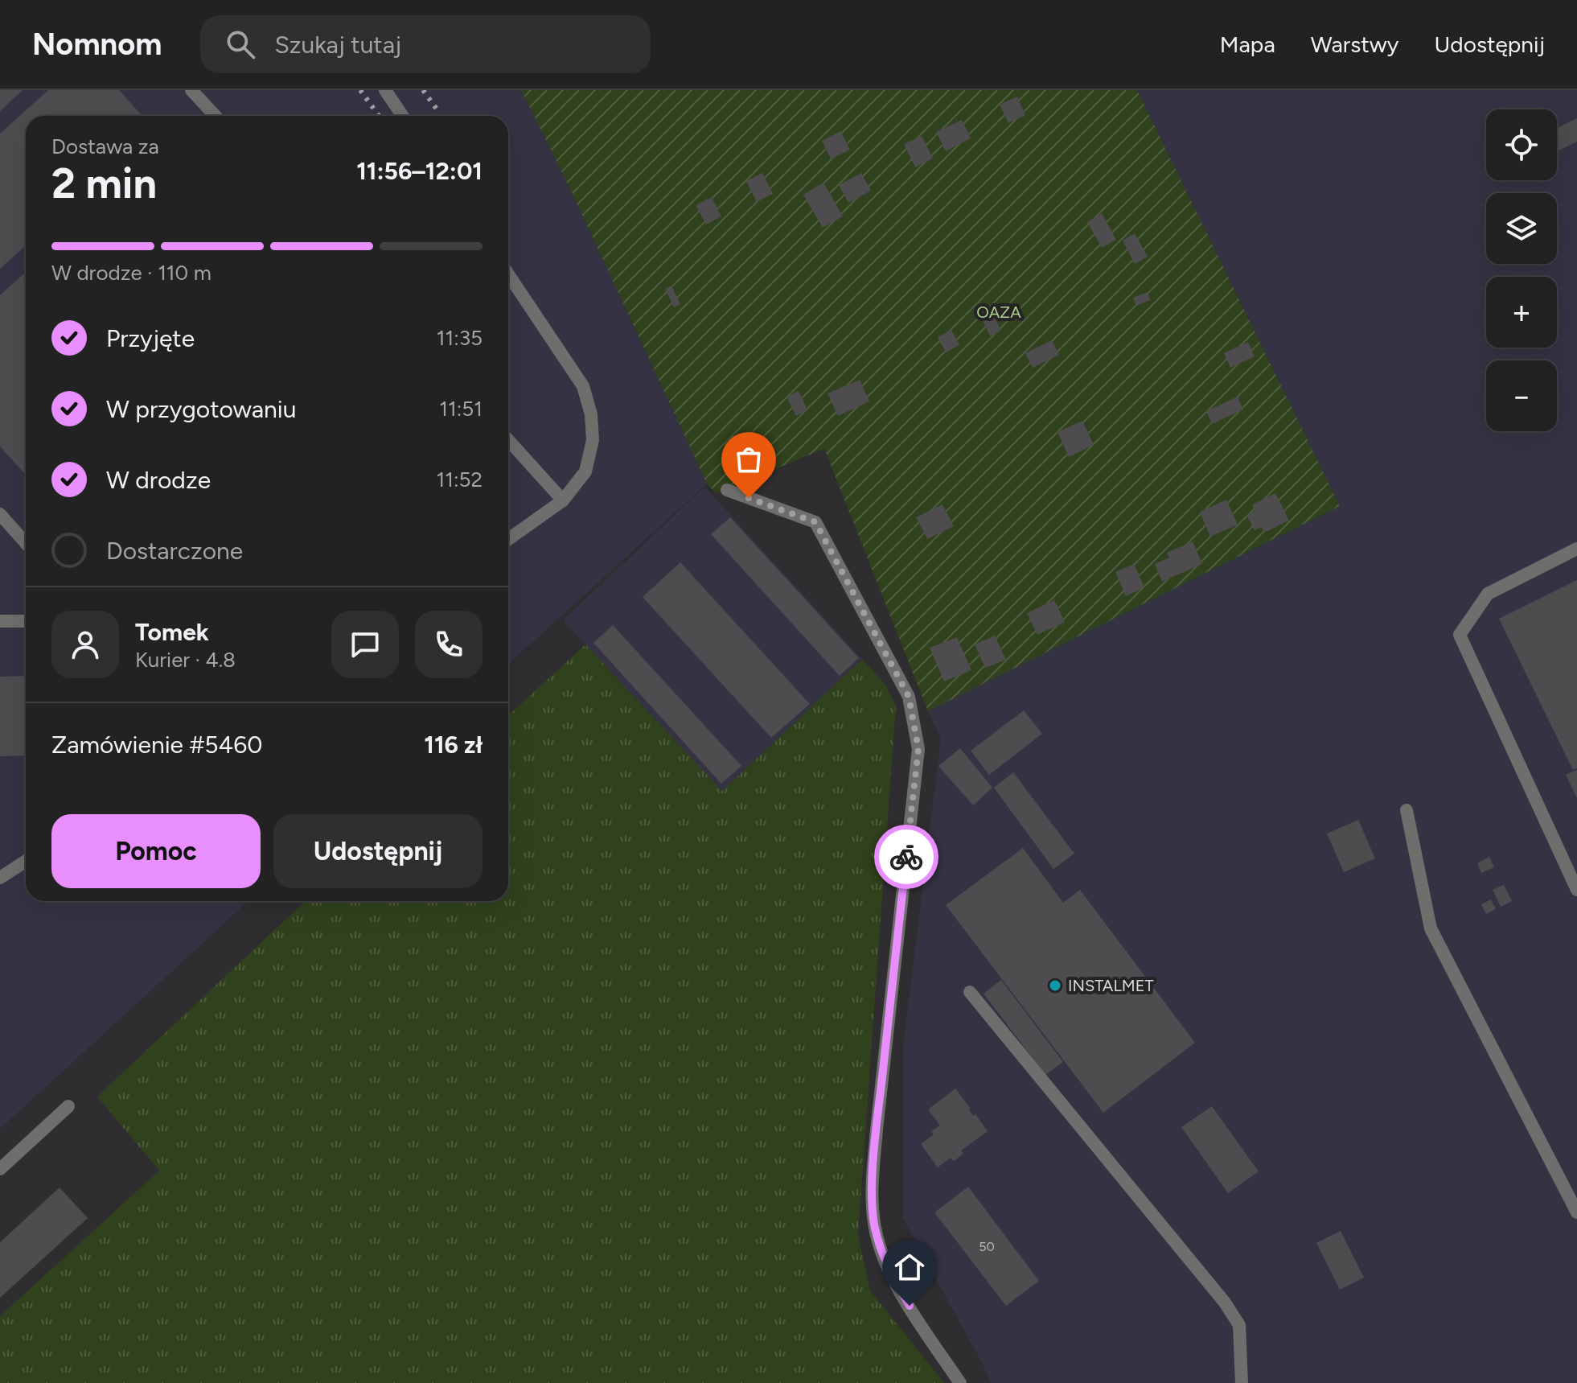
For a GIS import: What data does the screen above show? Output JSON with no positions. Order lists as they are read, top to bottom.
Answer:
{
  "parks": ["OAZA"],
  "places": ["INSTALMET"],
  "house_numbers": ["50"],
  "page": {
    "header": "Nomnom",
    "search": "Szukaj tutaj",
    "nav": ["Mapa", "Warstwy", "Udostępnij"],
    "map_buttons": ["+", "−"],
    "heading": ["2 min", "Dostawa za", "11:56–12:01"],
    "panel": [
      "Tomek",
      "Kurier · 4.8",
      "Zamówienie #5460",
      "116 zł"
    ],
    "bar": "W drodze · 110 m",
    "list": [
      ["Przyjęte", "11:35"],
      ["W przygotowaniu", "11:51"],
      ["W drodze", "11:52"],
      "Dostarczone"
    ],
    "buttons": ["Pomoc", "Udostępnij"]
  }
}
